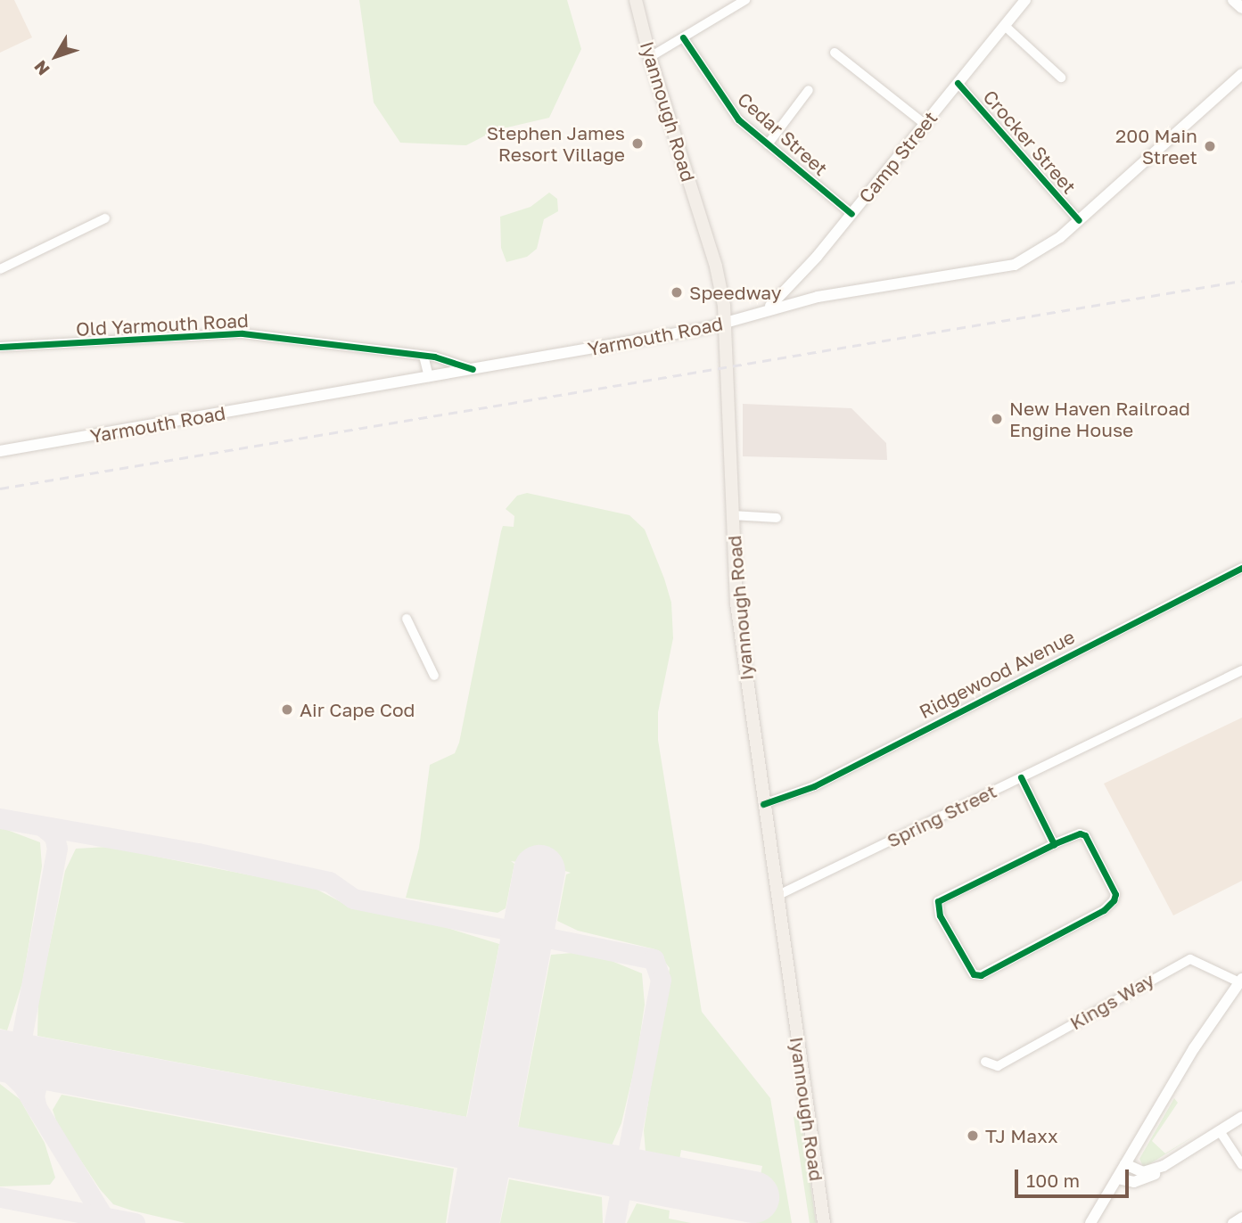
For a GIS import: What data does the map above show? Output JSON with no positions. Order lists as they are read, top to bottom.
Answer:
{
  "streets": {
    "main road": ["Iyannough Road", "Camp Street", "Yarmouth Road"],
    "street": [
      "Cedar Street",
      "Crocker Street",
      "Old Yarmouth Road",
      "Ridgewood Avenue",
      "Spring Street",
      "Kings Way"
    ]
  },
  "crossings": [
    ["Iyannough Road", "Yarmouth Road"],
    ["Iyannough Road", "Ridgewood Avenue"],
    ["Iyannough Road", "Spring Street"],
    ["Cedar Street", "Camp Street"],
    ["Crocker Street", "Camp Street"],
    ["Crocker Street", "Yarmouth Road"],
    ["Camp Street", "Yarmouth Road"],
    ["Old Yarmouth Road", "Yarmouth Road"]
  ],
  "places": [
    "Stephen James Resort Village",
    "200 Main Street",
    "Speedway",
    "New Haven Railroad Engine House",
    "Air Cape Cod",
    "TJ Maxx"
  ],
  "scale_bar": "100 m",
  "north": "bottom left"
}
